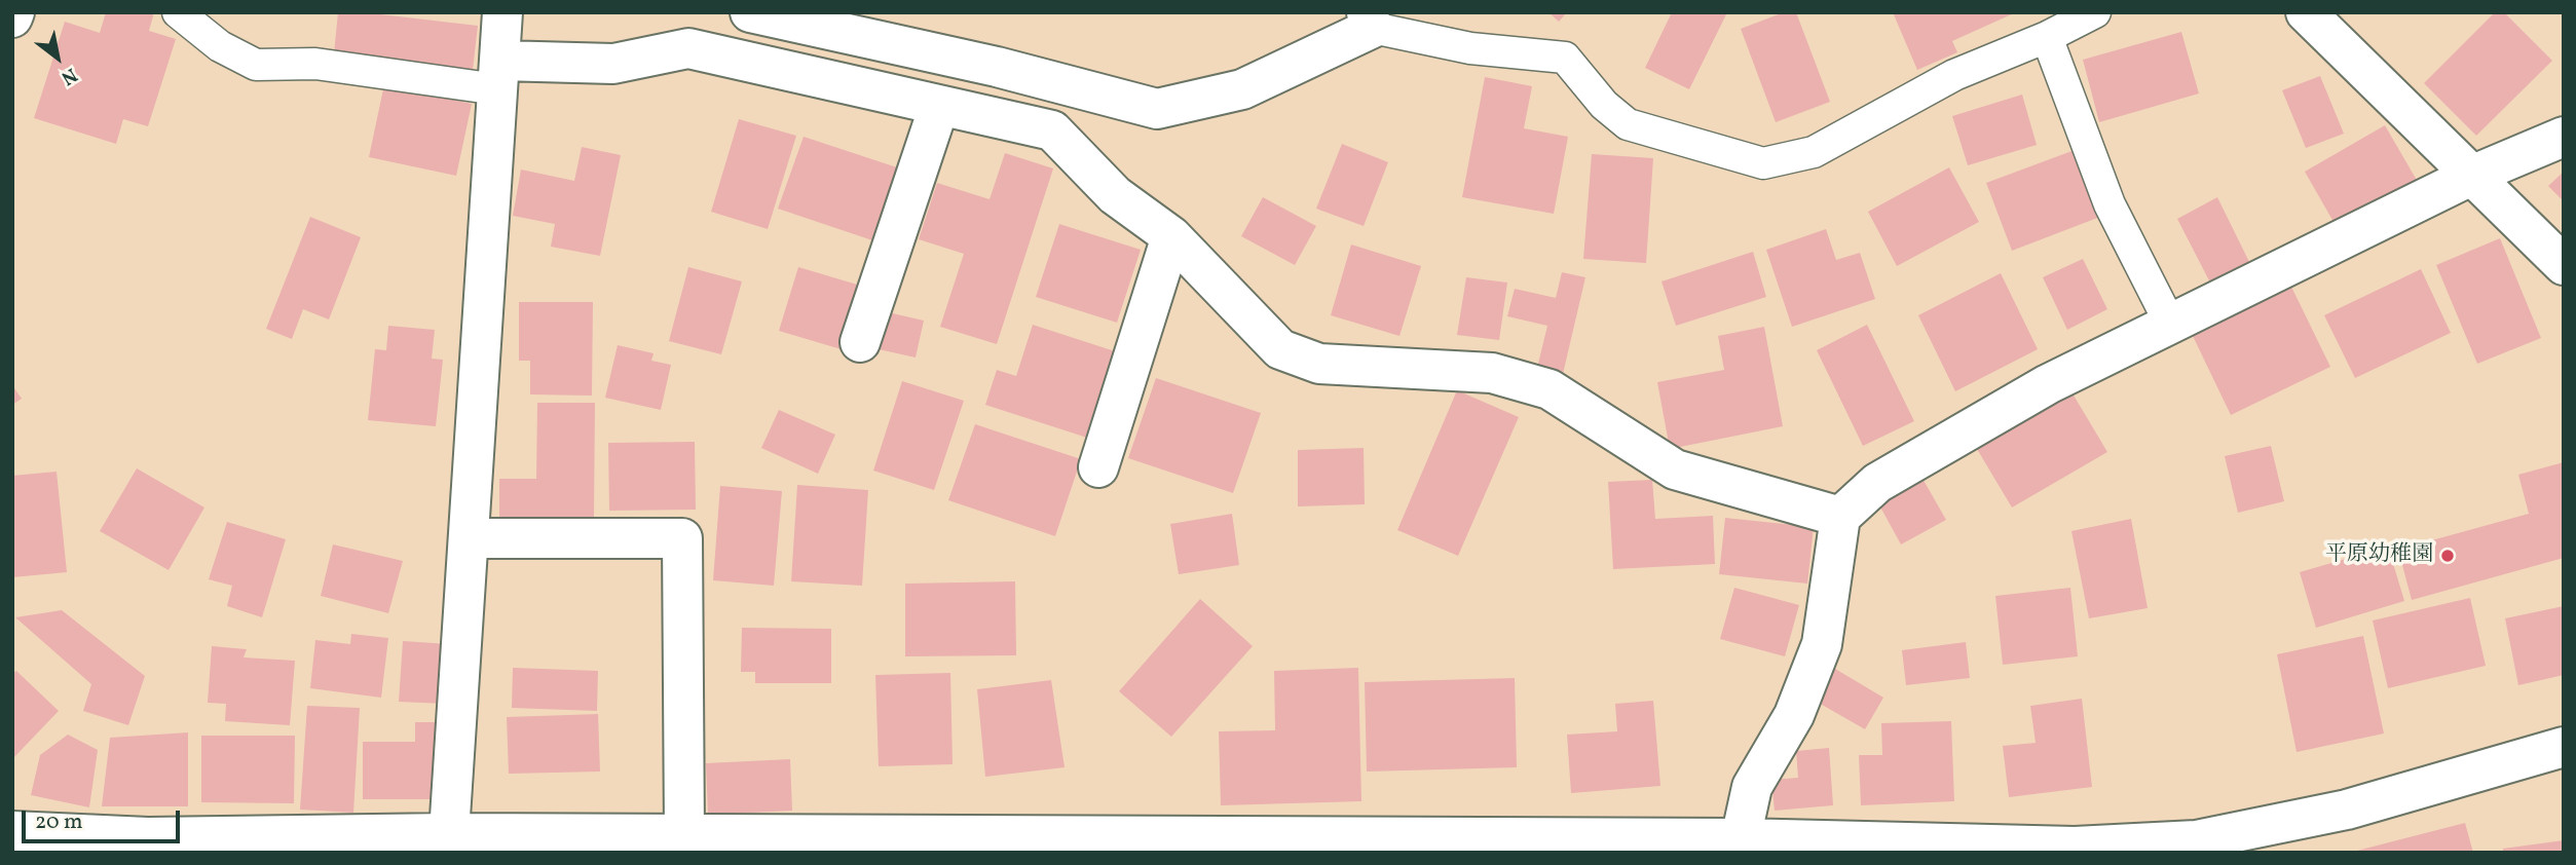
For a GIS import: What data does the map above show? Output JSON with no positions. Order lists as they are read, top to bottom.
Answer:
{
  "places": ["平原幼稚園"],
  "scale_bar": "20 m",
  "north": "bottom right"
}
